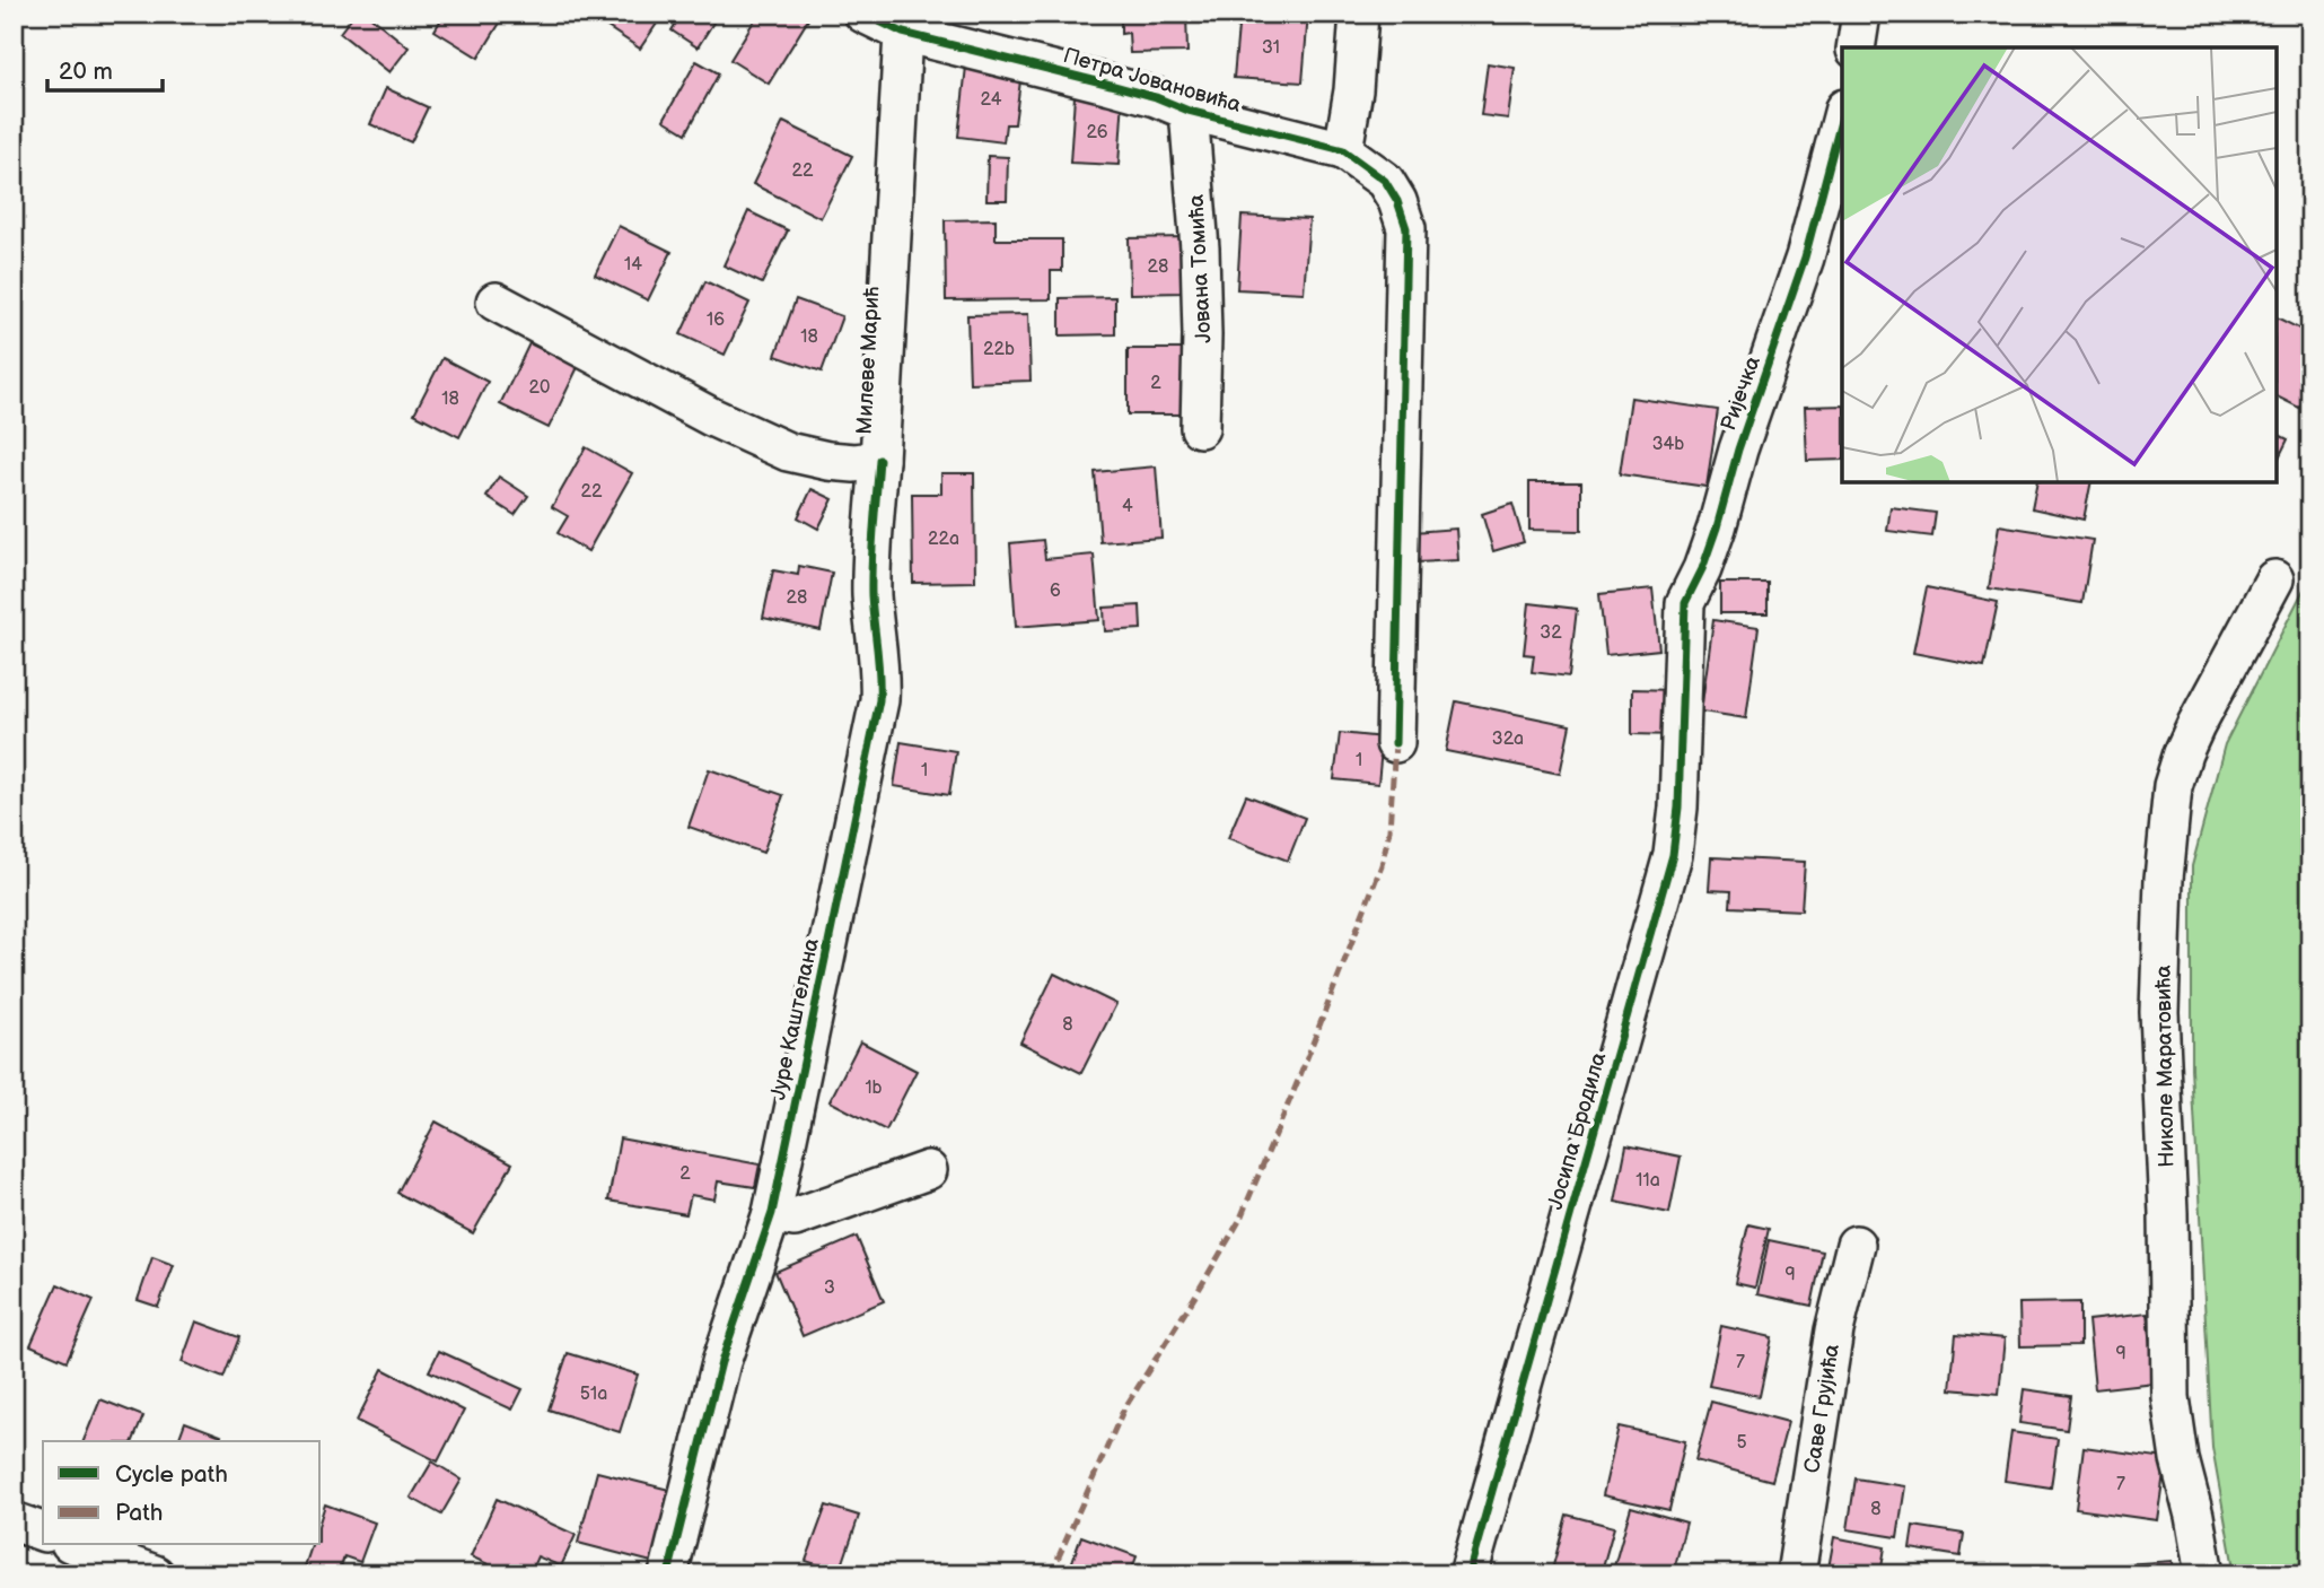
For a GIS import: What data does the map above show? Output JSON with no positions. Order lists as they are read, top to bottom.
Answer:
{
  "streets": {
    "street": [
      "Петра Јовановића",
      "Јована Томића",
      "Милеве Марић",
      "Ријечка",
      "Јуре Каштелана",
      "Николе Маратовића",
      "Јосипа Бродила",
      "Саве Грујића"
    ]
  },
  "crossings": [
    ["Петра Јовановића", "Јована Томића"],
    ["Петра Јовановића", "Милеве Марић"],
    ["Милеве Марић", "Јуре Каштелана"],
    ["Ријечка", "Јосипа Бродила"]
  ],
  "house_numbers": [
    "31",
    "24",
    "26",
    "22",
    "14",
    "28",
    "16",
    "18",
    "22b",
    "2",
    "20",
    "18",
    "34b",
    "22",
    "4",
    "22a",
    "6",
    "28",
    "32",
    "32a",
    "1",
    "1",
    "8",
    "1b",
    "2",
    "11a",
    "9",
    "3",
    "9",
    "7",
    "51a",
    "5",
    "7",
    "8"
  ],
  "legend": ["Cycle path", "Path"],
  "scale_bar": "20 m"
}
